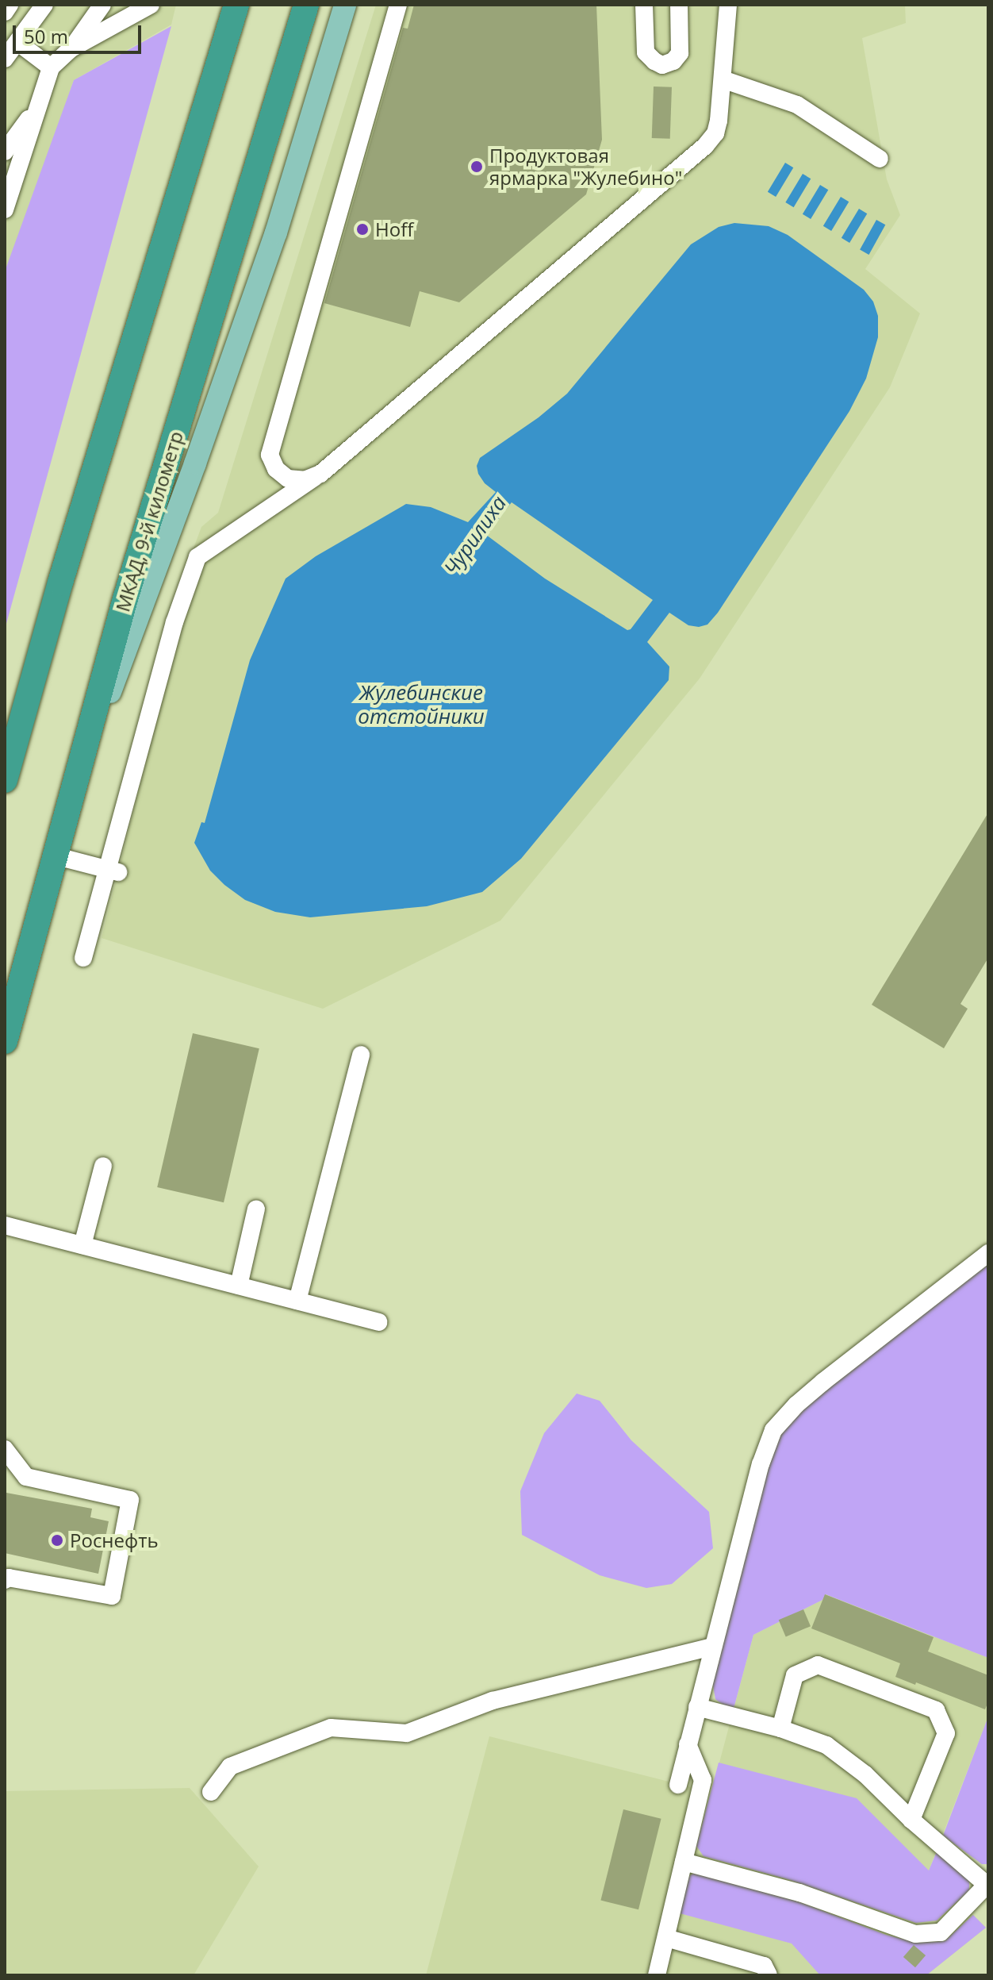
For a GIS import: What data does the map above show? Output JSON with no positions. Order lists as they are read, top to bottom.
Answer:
{
  "streets": {
    "highway": ["МКАД, 9-й километр"]
  },
  "water": ["Чурилиха", "Жулебинские отстойники"],
  "places": ["Продуктовая ярмарка \"Жулебино\"", "Hoff", "Роснефть"],
  "scale_bar": "50 m"
}
